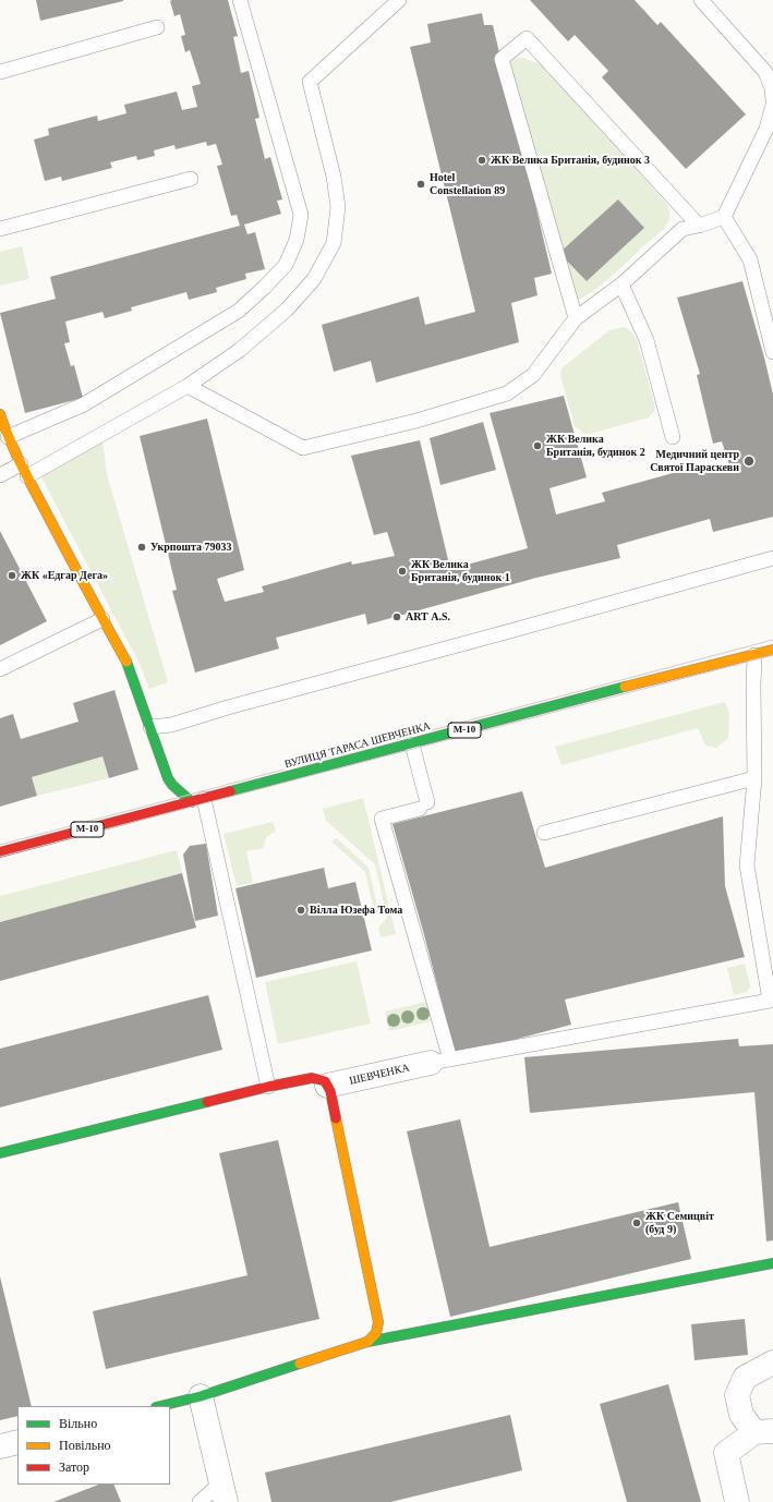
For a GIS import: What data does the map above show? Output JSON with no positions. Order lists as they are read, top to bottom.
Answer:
{
  "streets": {
    "street": ["М-10", "ВУЛИЦЯ ТАРАСА ШЕВЧЕНКА", "ШЕВЧЕНКА"]
  },
  "places": [
    "ЖК Велика Британія, будинок 3",
    "Hotel Constellation 89",
    "ЖК Велика Британія, будинок 2",
    "Медичний центр Святої Параскеви",
    "Укрпошта 79033",
    "ЖК Велика Британія, будинок 1",
    "ЖК «Едгар Дега»",
    "ART A.S.",
    "Вілла Юзефа Тома",
    "ЖК Семицвіт (буд 9)"
  ],
  "legend": ["Вільно", "Повільно", "Затор"]
}
